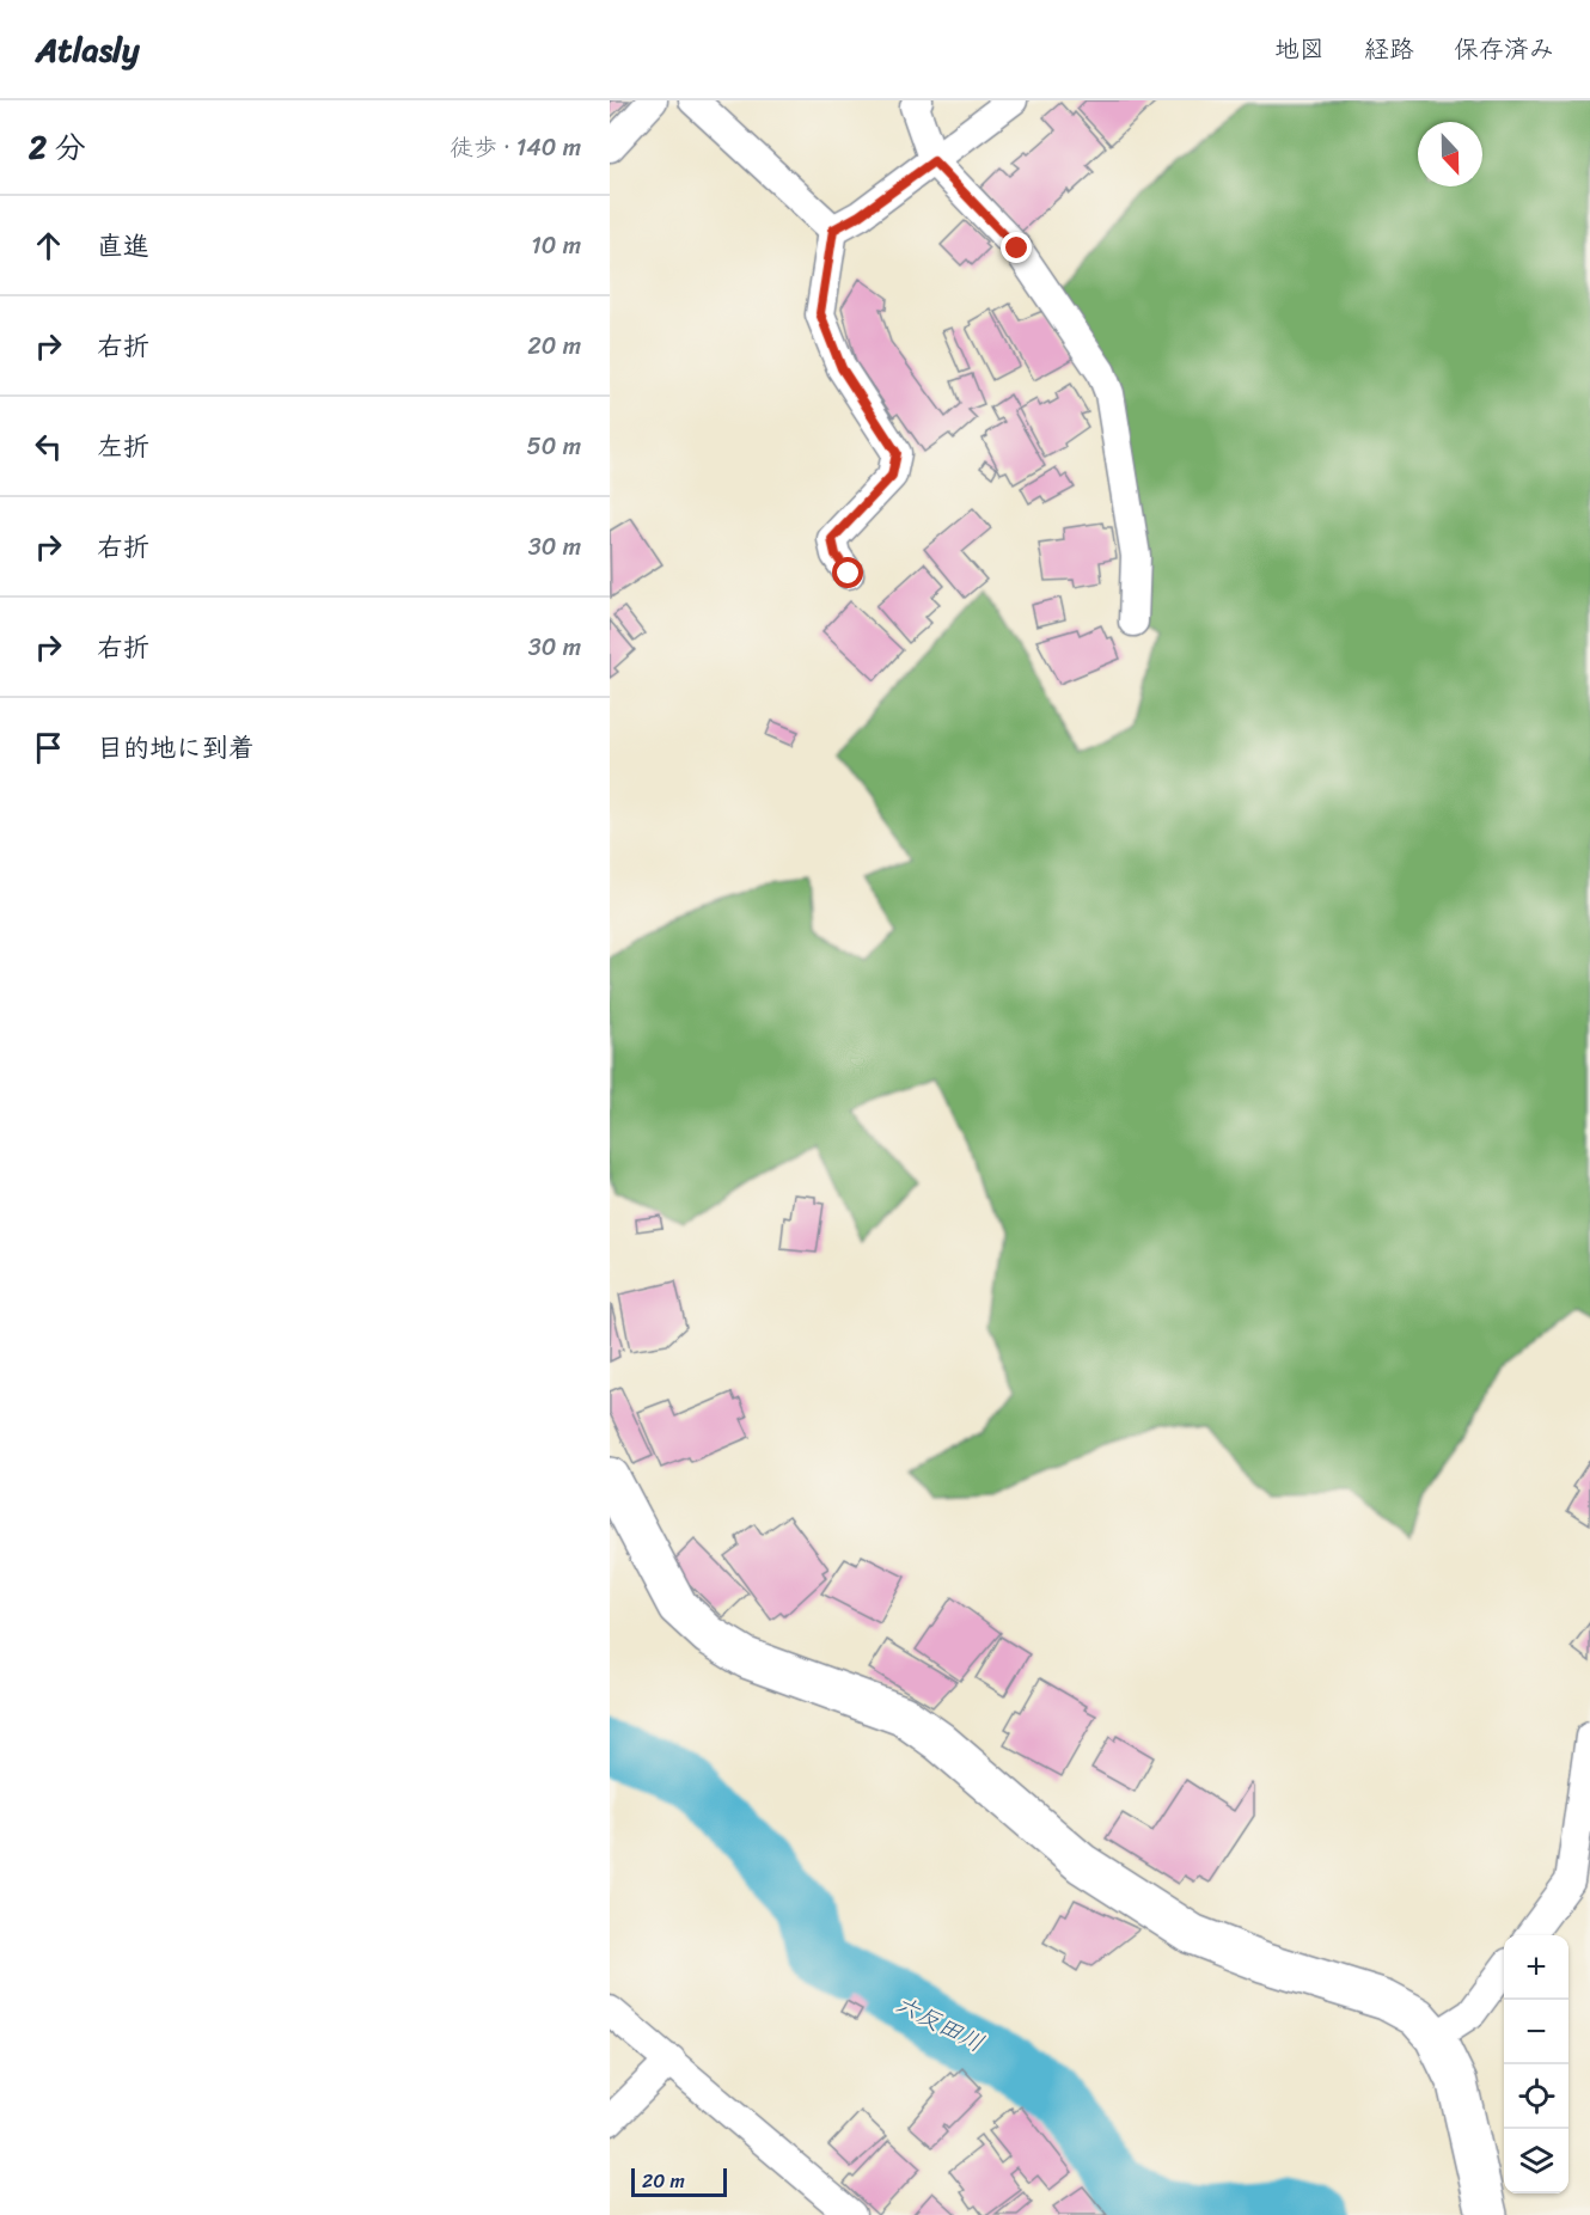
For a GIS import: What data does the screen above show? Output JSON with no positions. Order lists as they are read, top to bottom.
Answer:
{
  "water": ["六反田川"],
  "scale_bar": "20 m",
  "north": "bottom",
  "page": {
    "header": "Atlasly",
    "nav": ["地図", "経路", "保存済み"],
    "heading": ["2 分", "徒歩 · 140 m"],
    "list": [
      ["直進", "10 m"],
      ["右折", "20 m"],
      ["左折", "50 m"],
      ["右折", "30 m"],
      ["右折", "30 m"],
      "目的地に到着"
    ],
    "map_buttons": ["+", "−"],
    "scale": "20 m"
  }
}
